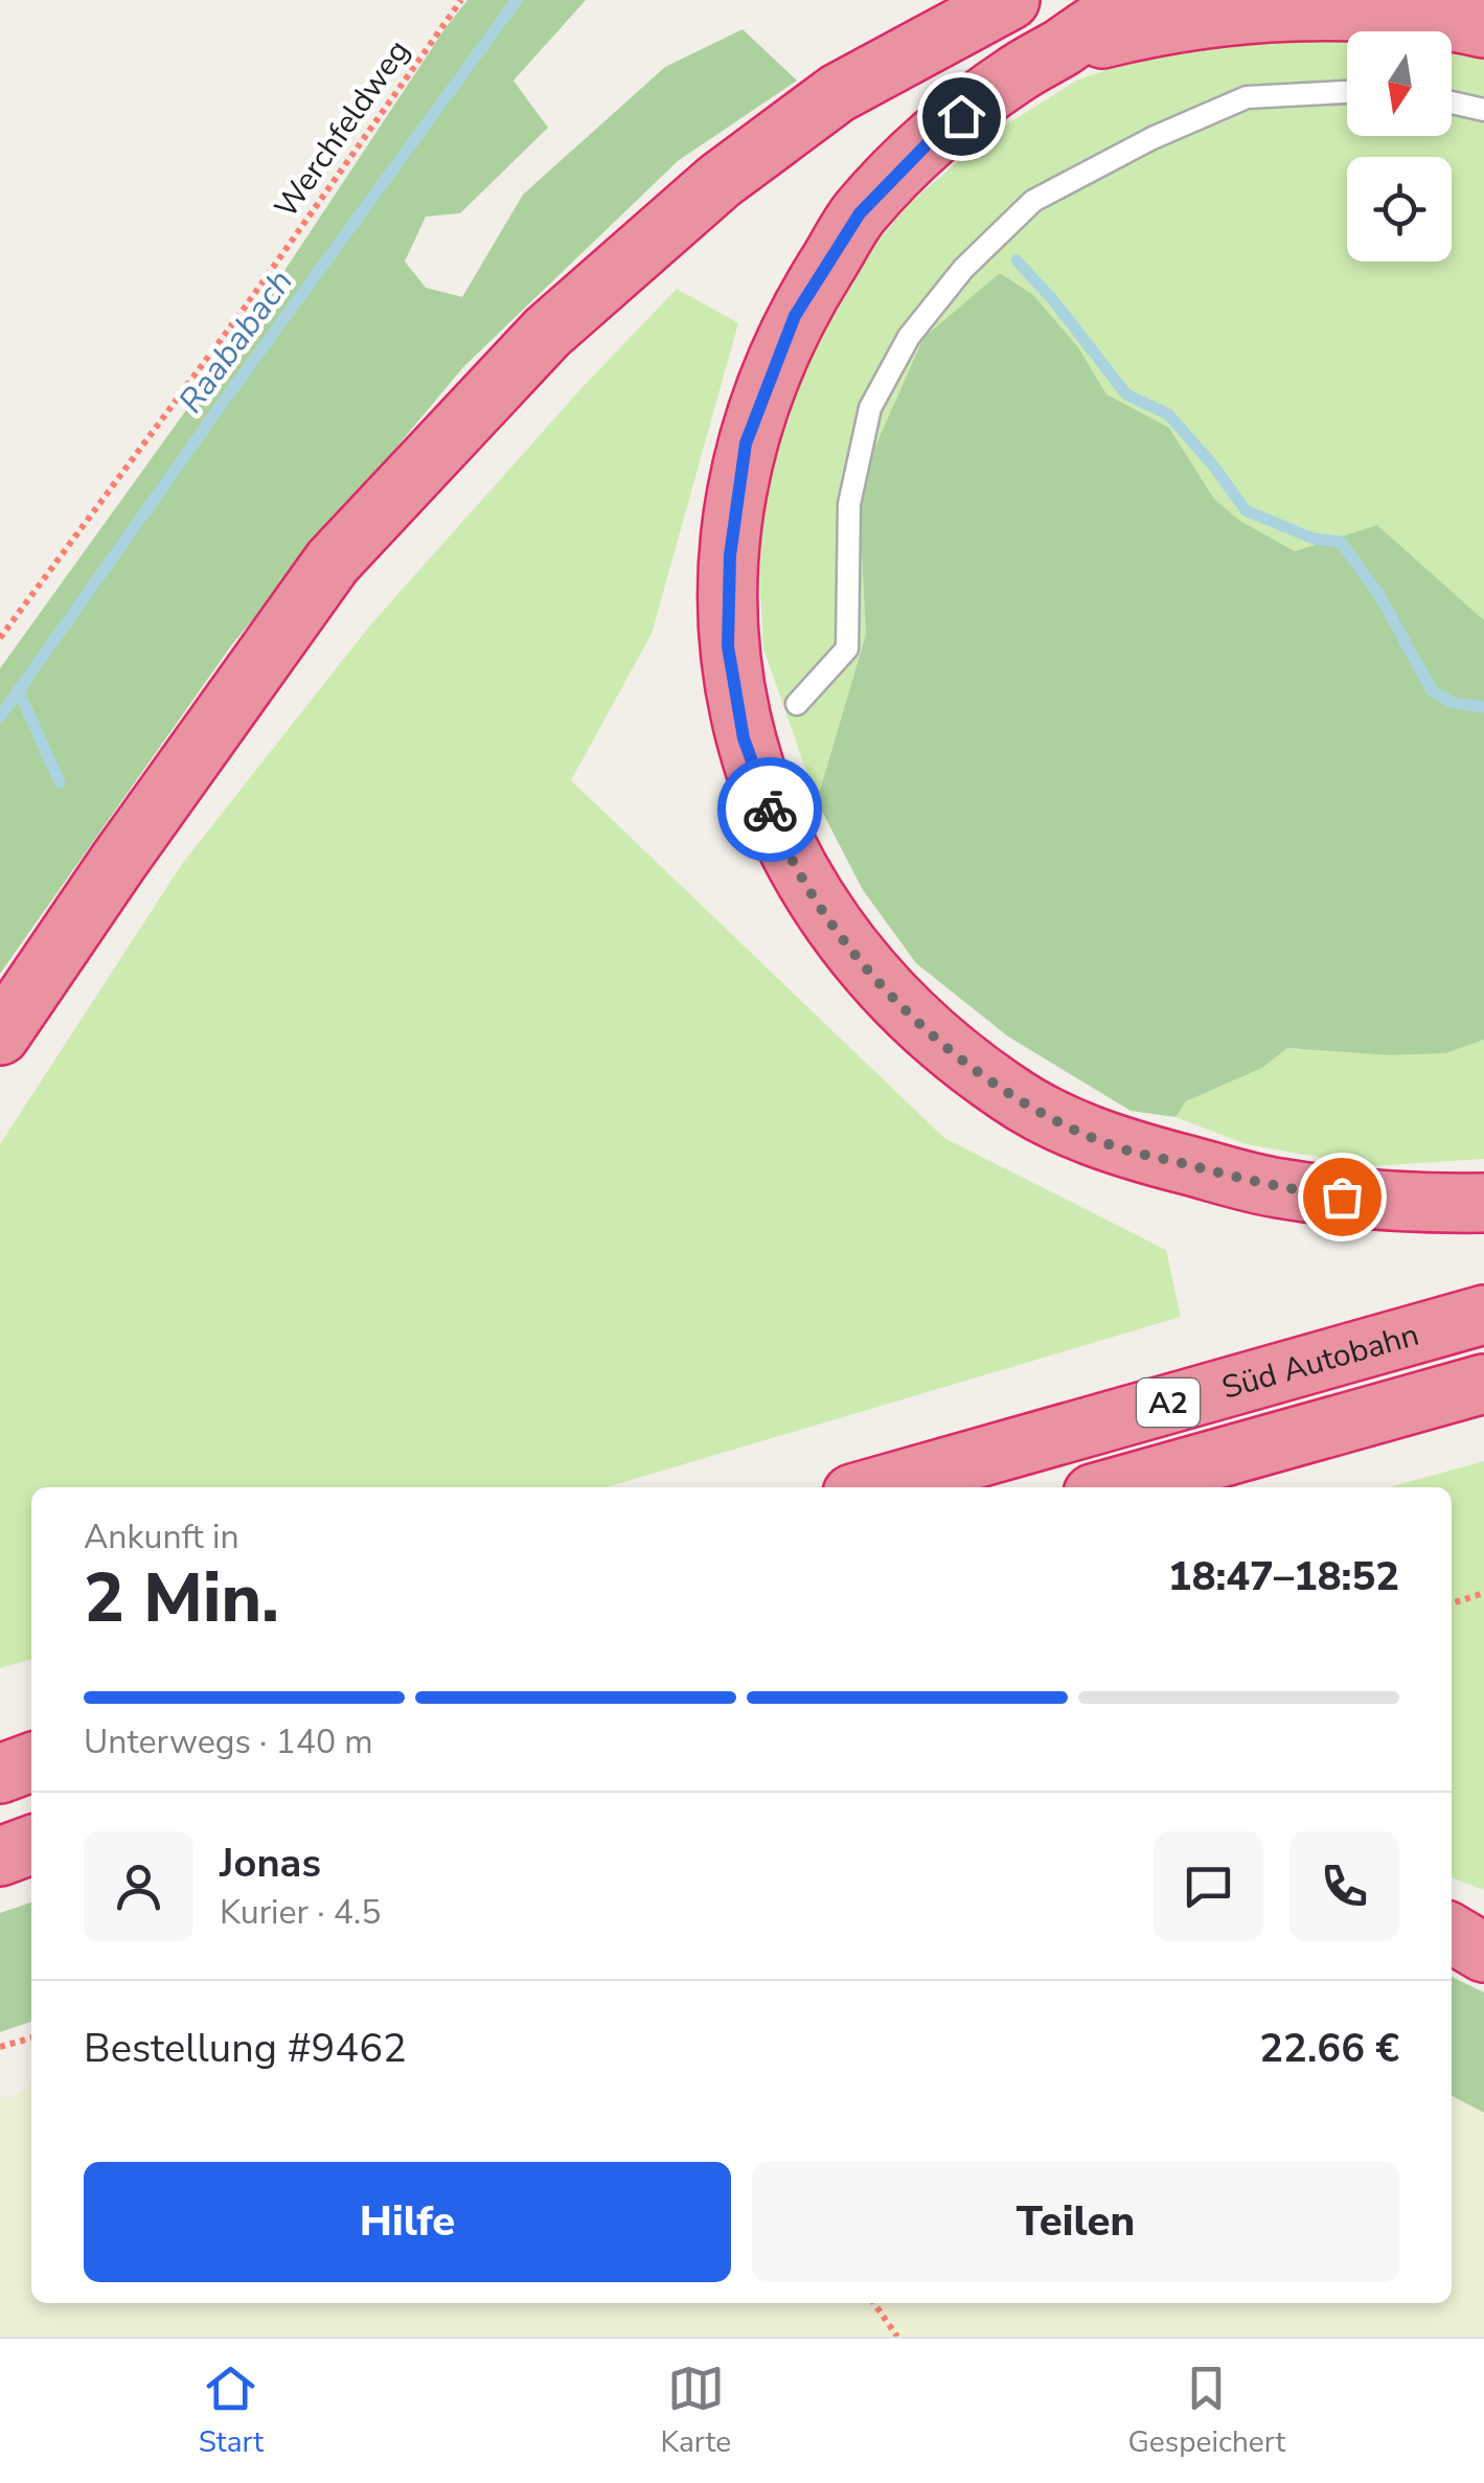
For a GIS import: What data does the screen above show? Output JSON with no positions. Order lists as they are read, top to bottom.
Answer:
{
  "streets": {
    "highway": ["Süd Autobahn", "A2"],
    "path": ["Werchfeldweg"]
  },
  "water": ["Raababach"],
  "north": "bottom",
  "page": {
    "heading": ["2 Min.", "Ankunft in", "18:47–18:52"],
    "panel": [
      "Jonas",
      "Kurier · 4.5",
      "Bestellung #9462",
      "22.66 €"
    ],
    "bar": "Unterwegs · 140 m",
    "buttons": ["Hilfe", "Teilen"],
    "tabs": ["Start", "Karte", "Gespeichert"]
  }
}
